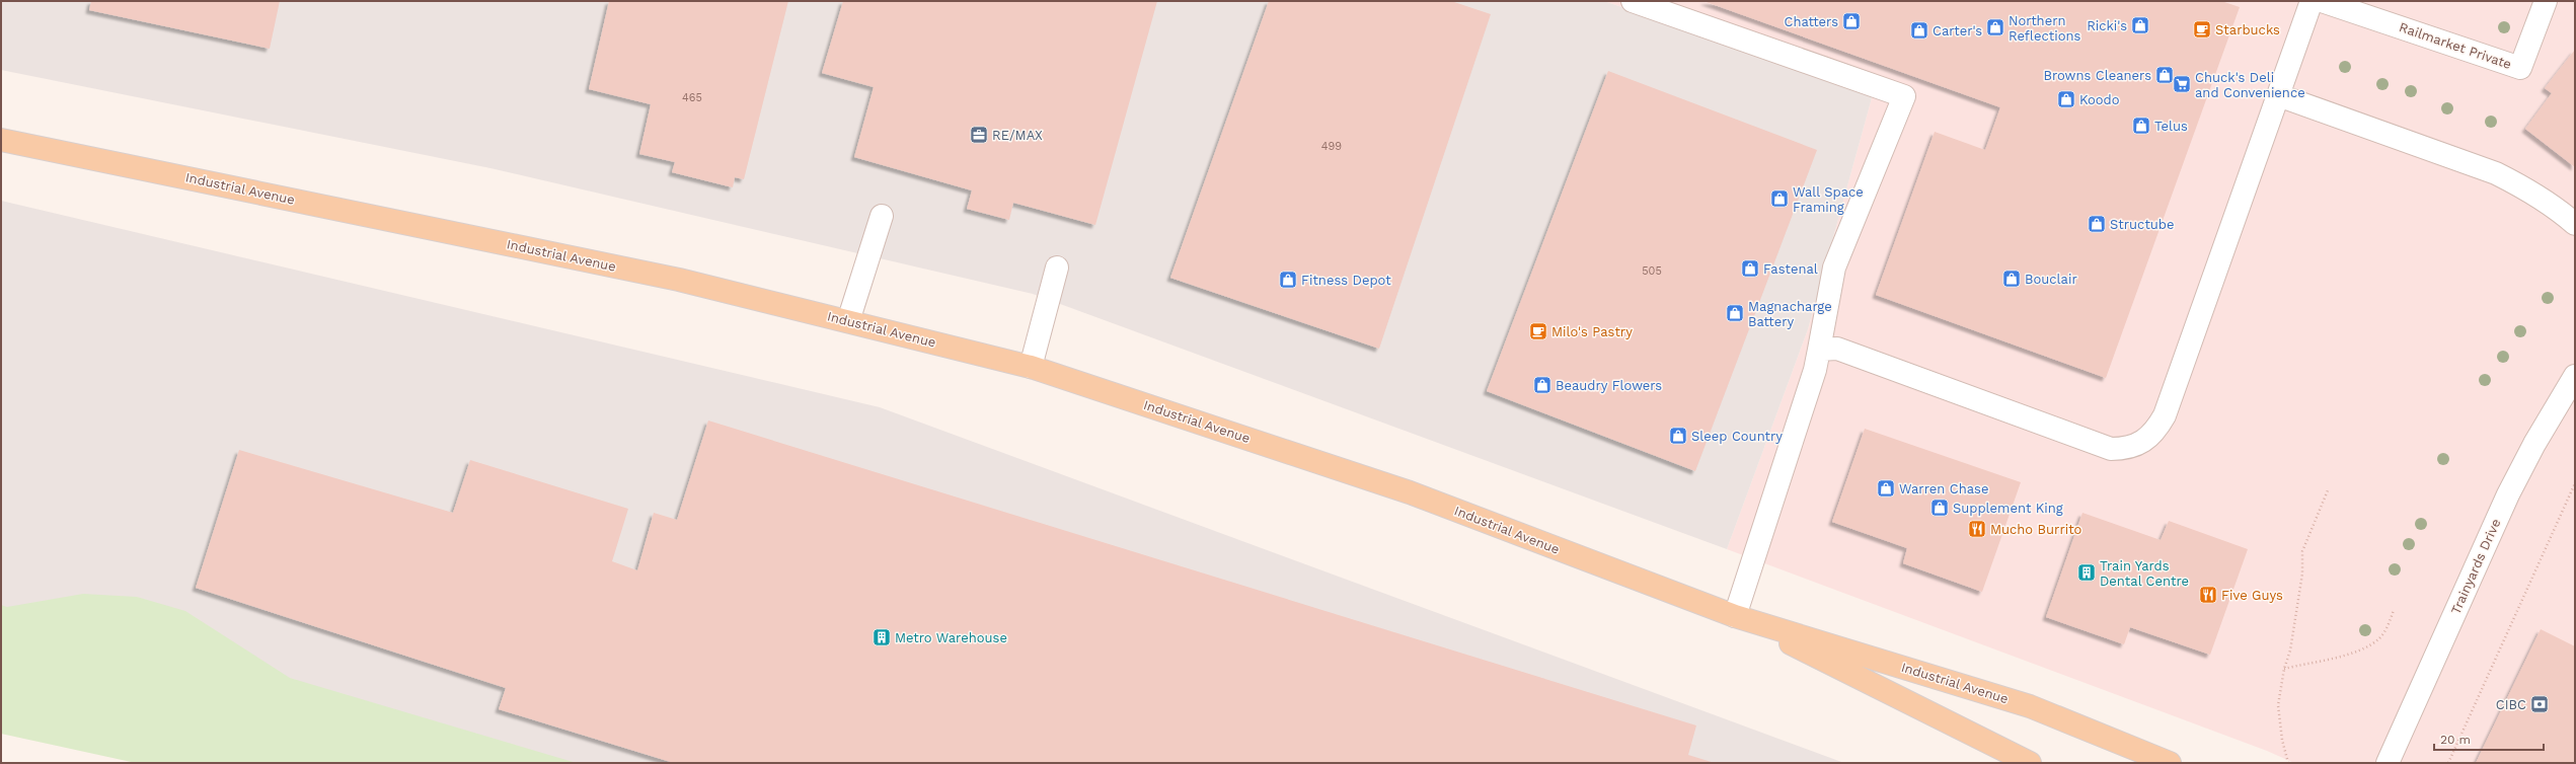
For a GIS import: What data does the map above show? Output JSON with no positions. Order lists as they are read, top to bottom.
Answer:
{
  "streets": {
    "main road": ["Industrial Avenue"],
    "street": ["Railmarket Private", "Trainyards Drive"]
  },
  "places": {
    "shop": [
      "Chatters",
      "Ricki's",
      "Northern Reflections",
      "Carter's",
      "Browns Cleaners",
      "Koodo",
      "Telus",
      "Wall Space Framing",
      "Structube",
      "Fastenal",
      "Bouclair",
      "Fitness Depot",
      "Magnacharge Battery",
      "Beaudry Flowers",
      "Sleep Country",
      "Warren Chase",
      "Supplement King"
    ],
    "cafe": ["Starbucks", "Milo's Pastry"],
    "supermarket": ["Chuck's Deli and Convenience"],
    "office": ["RE/MAX"],
    "restaurant": ["Mucho Burrito", "Five Guys"],
    "building": ["Train Yards Dental Centre", "Metro Warehouse"],
    "bank": ["CIBC"]
  },
  "house_numbers": ["465", "499", "505"],
  "scale_bar": "20 m"
}
